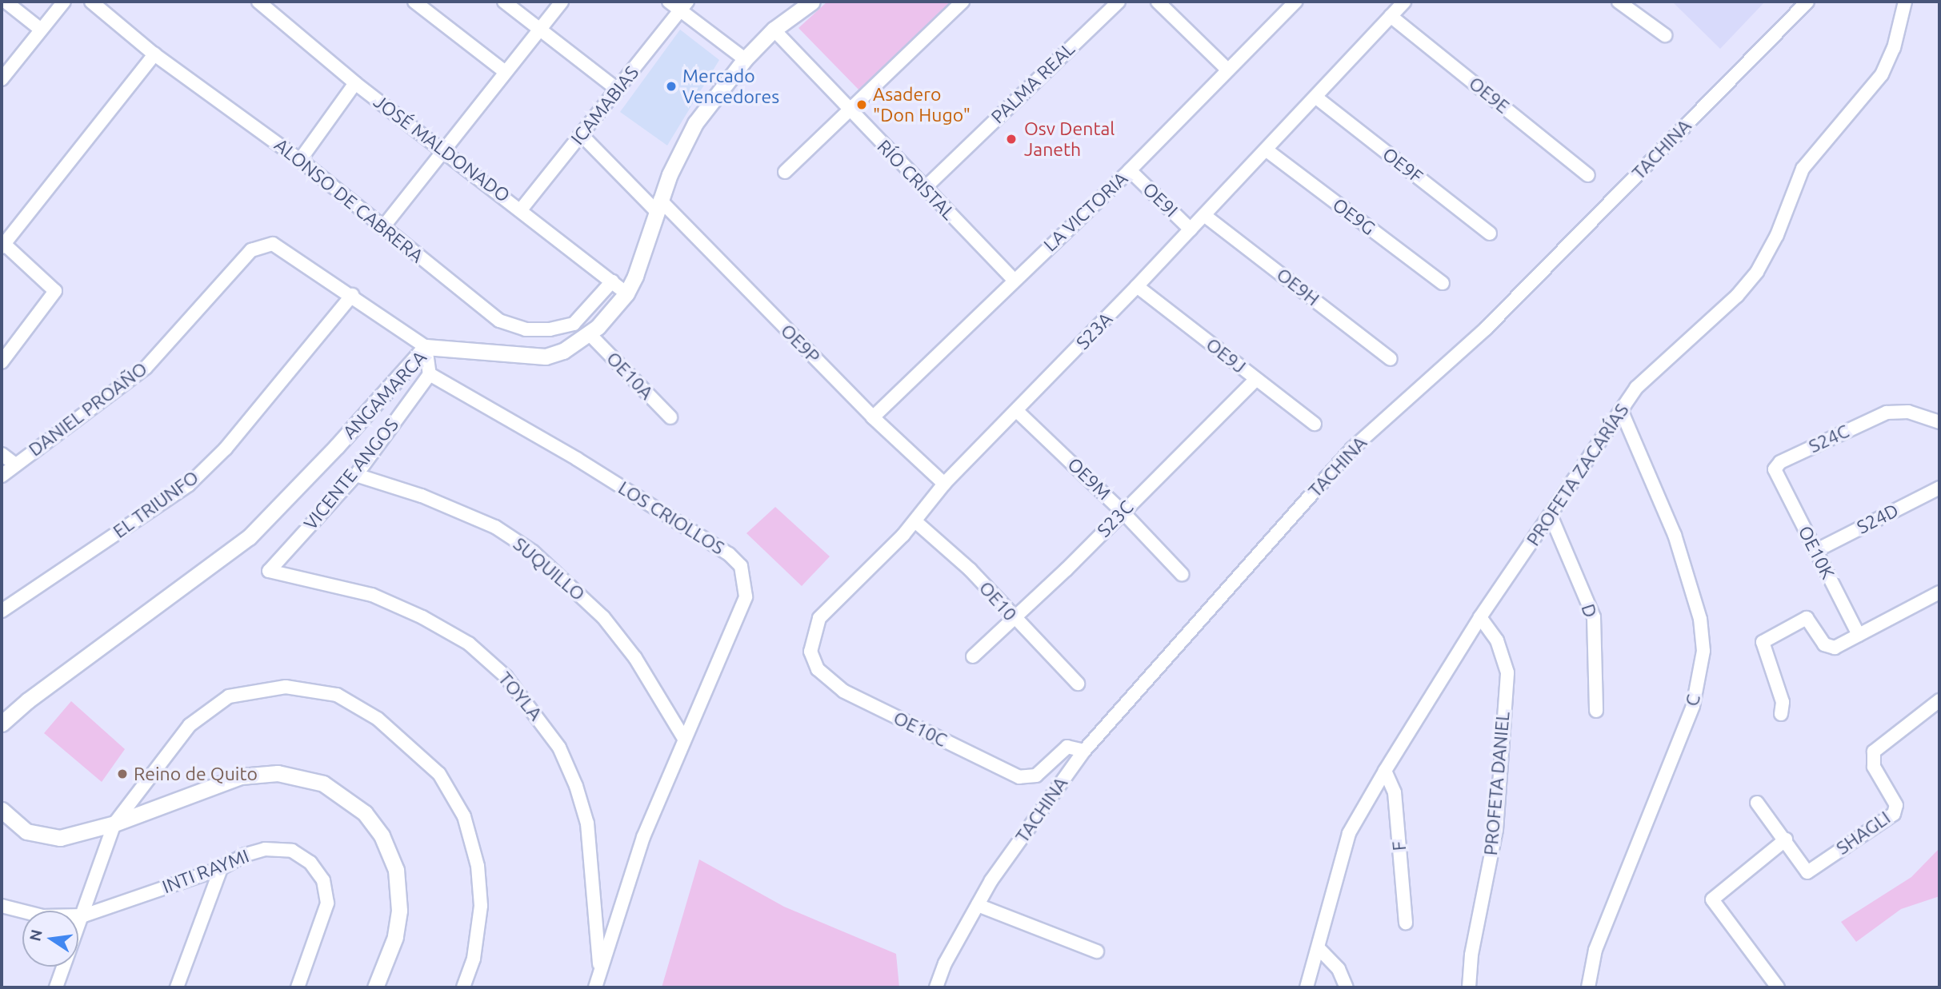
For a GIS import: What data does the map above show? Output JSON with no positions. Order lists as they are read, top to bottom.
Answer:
{
  "streets": {
    "street": [
      "PALMA REAL",
      "OE9E",
      "ICAMABIAS",
      "JOSÉ MALDONADO",
      "TACHINA",
      "OE9F",
      "RÍO CRISTAL",
      "OE9I",
      "ALONSO DE CABRERA",
      "LA VICTORIA",
      "OE9G",
      "OE9H",
      "S23A",
      "OE9P",
      "OE9J",
      "OE10A",
      "ANGAMARCA",
      "DANIEL PROAÑO",
      "S24C",
      "VICENTE ANGOS",
      "PROFETA ZACARÍAS",
      "OE9M",
      "EL TRIUNFO",
      "LOS CRIOLLOS",
      "S23C",
      "S24D",
      "OE10K",
      "SUQUILLO",
      "OE10",
      "D",
      "TOYLA",
      "C",
      "OE10C",
      "PROFETA DANIEL",
      "SHAGLI",
      "F",
      "INTI RAYMI"
    ]
  },
  "crossings": [
    ["PALMA REAL", "RÍO CRISTAL"],
    ["OE9E", "S23A"],
    ["ICAMABIAS", "JOSÉ MALDONADO"],
    ["ICAMABIAS", "OE9P"],
    ["JOSÉ MALDONADO", "ALONSO DE CABRERA"],
    ["JOSÉ MALDONADO", "ANGAMARCA"],
    ["TACHINA", "OE10C"],
    ["OE9F", "S23A"],
    ["RÍO CRISTAL", "LA VICTORIA"],
    ["RÍO CRISTAL", "ANGAMARCA"],
    ["OE9I", "LA VICTORIA"],
    ["OE9I", "S23A"],
    ["LA VICTORIA", "OE9P"],
    ["OE9G", "S23A"],
    ["OE9H", "S23A"],
    ["S23A", "OE9P"],
    ["S23A", "OE9J"],
    ["S23A", "OE9M"],
    ["S23A", "OE10"],
    ["S23A", "OE10C"],
    ["OE9P", "ANGAMARCA"],
    ["OE9J", "S23C"],
    ["OE10A", "ANGAMARCA"],
    ["DANIEL PROAÑO", "EL TRIUNFO"],
    ["S24C", "OE10K"],
    ["VICENTE ANGOS", "LOS CRIOLLOS"],
    ["VICENTE ANGOS", "SUQUILLO"],
    ["VICENTE ANGOS", "TOYLA"],
    ["PROFETA ZACARÍAS", "D"],
    ["PROFETA ZACARÍAS", "C"],
    ["PROFETA ZACARÍAS", "PROFETA DANIEL"],
    ["PROFETA ZACARÍAS", "F"],
    ["OE9M", "S23C"],
    ["LOS CRIOLLOS", "SUQUILLO"],
    ["LOS CRIOLLOS", "TOYLA"],
    ["S23C", "OE10"],
    ["S24D", "OE10K"]
  ],
  "places": [
    "Mercado Vencedores",
    "Asadero \"Don Hugo\"",
    "Osv Dental Janeth",
    "Reino de Quito"
  ],
  "north": "left"
}
